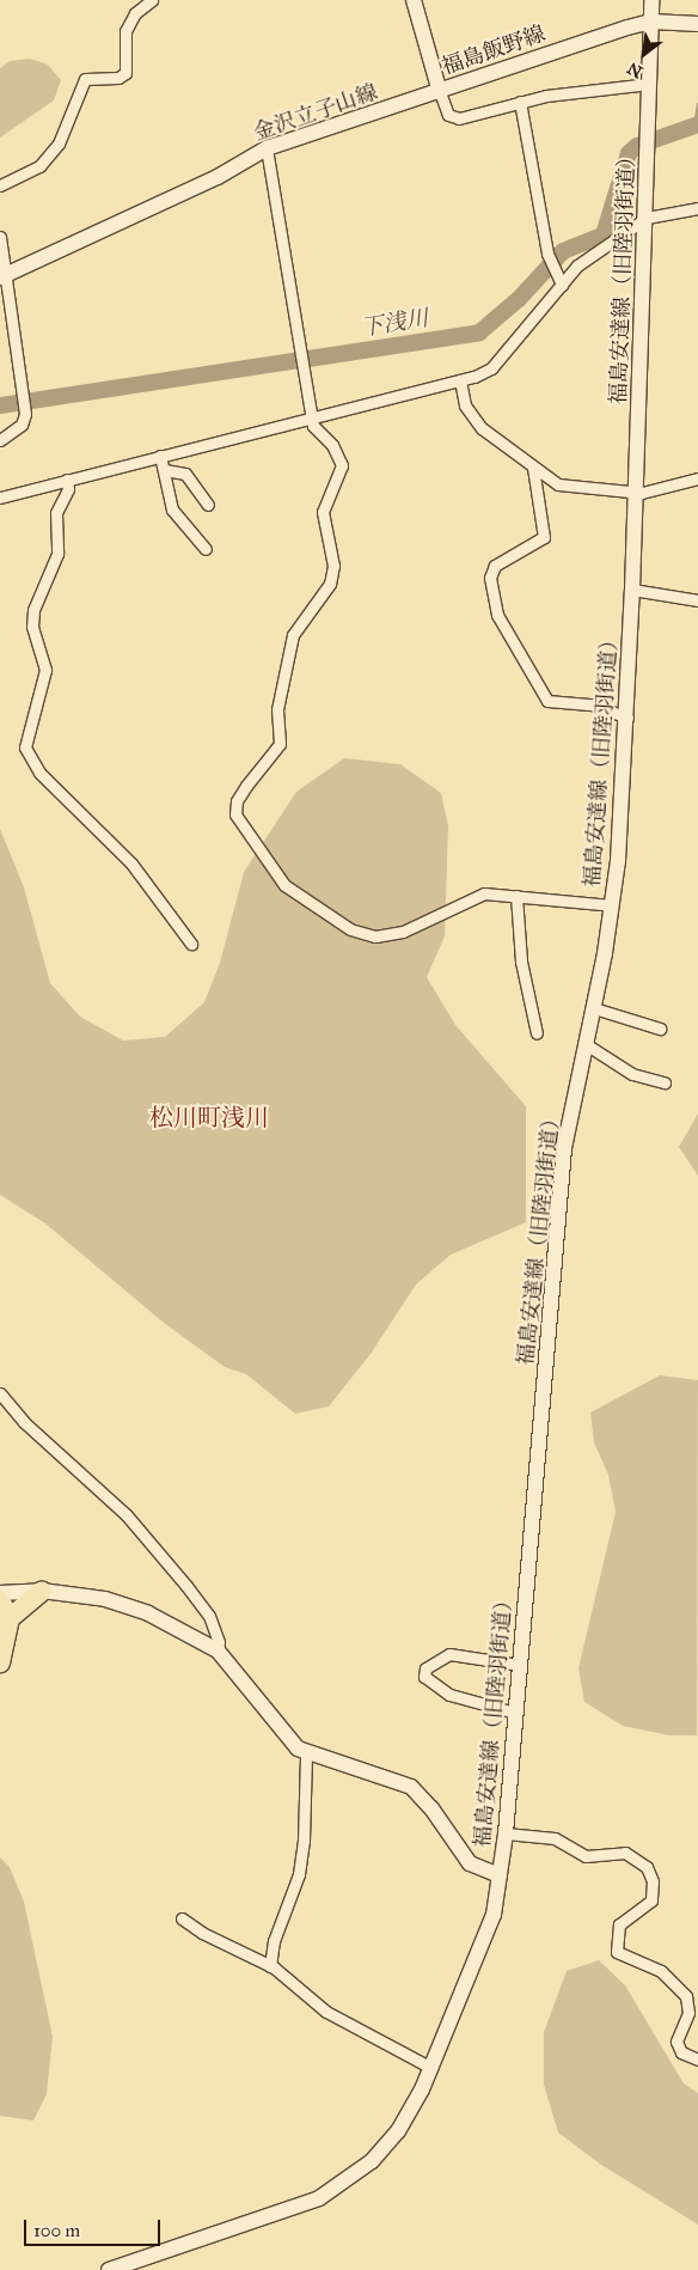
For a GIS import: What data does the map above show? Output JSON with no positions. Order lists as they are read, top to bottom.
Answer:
{
  "streets": {
    "main road": ["福島飯野線", "金沢立子山線", "福島安達線（旧陸羽街道）"]
  },
  "crossings": [
    ["福島飯野線", "金沢立子山線"],
    ["福島飯野線", "福島安達線（旧陸羽街道）"]
  ],
  "districts": ["松川町浅川"],
  "water": ["下浅川"],
  "scale_bar": "100 m",
  "north": "bottom left"
}
